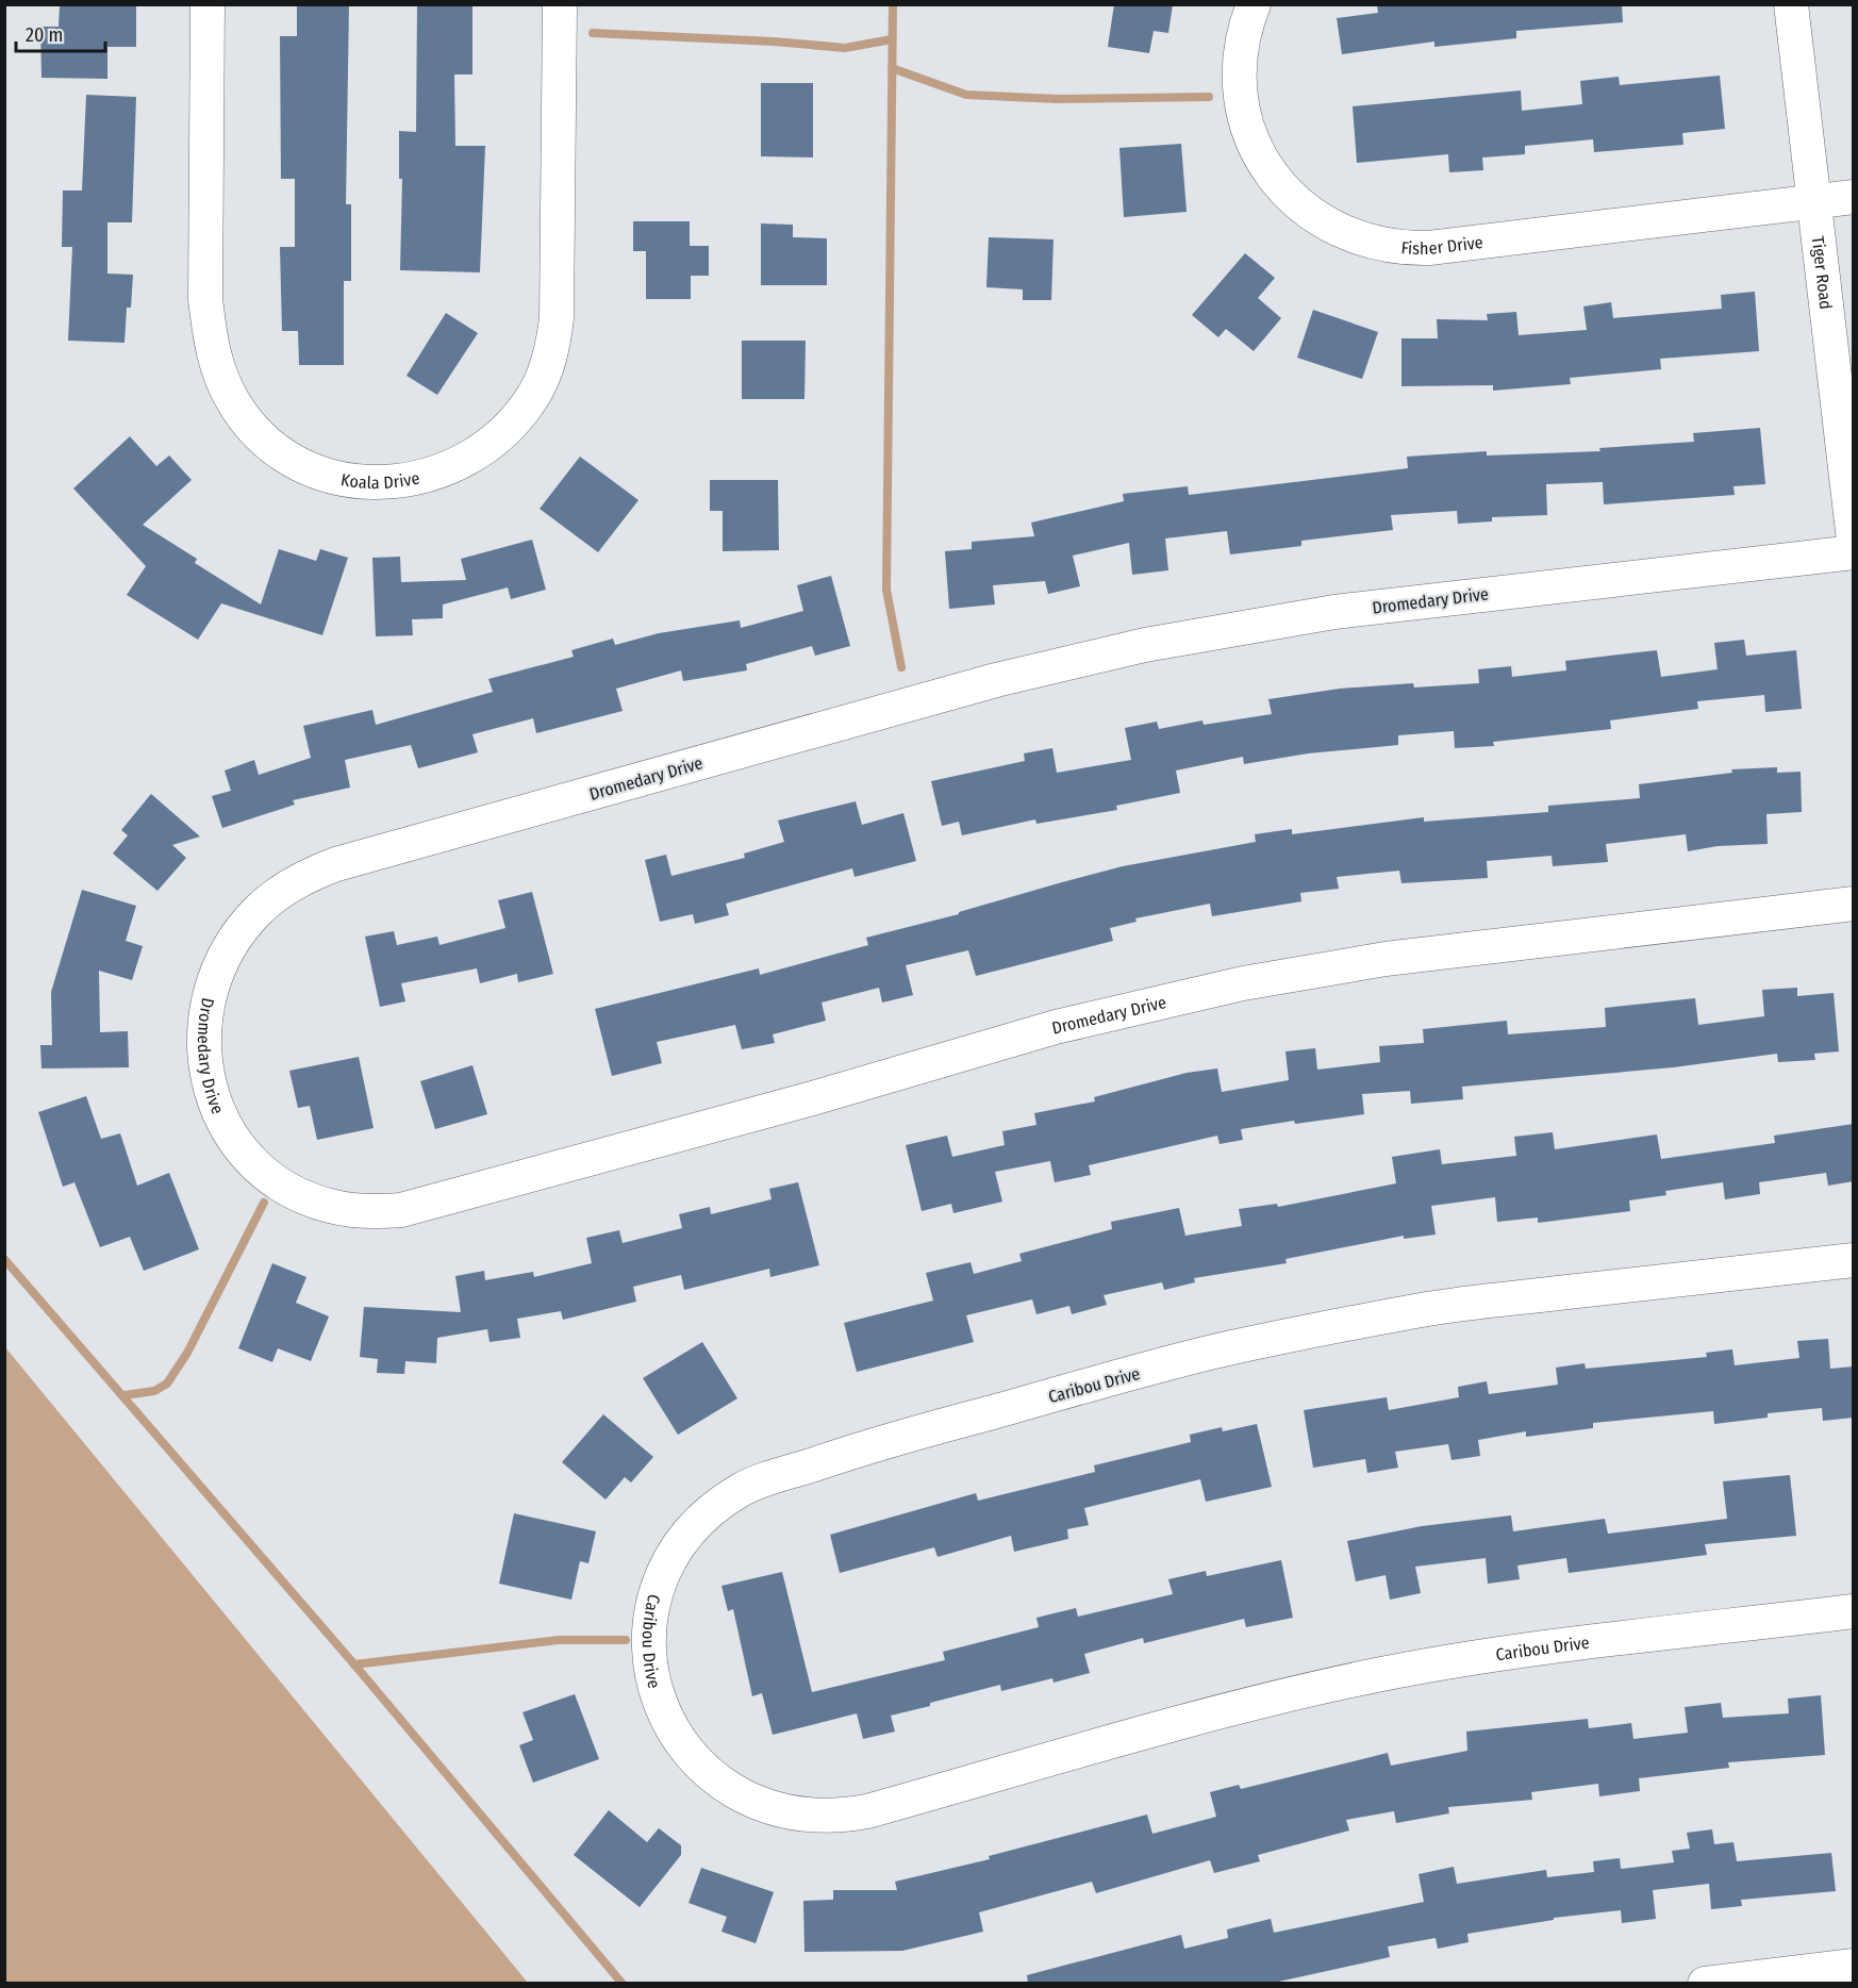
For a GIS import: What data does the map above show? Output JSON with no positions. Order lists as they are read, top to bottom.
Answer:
{
  "streets": {
    "street": [
      "Fisher Drive",
      "Tiger Road",
      "Koala Drive",
      "Dromedary Drive",
      "Caribou Drive"
    ]
  },
  "crossings": [
    ["Fisher Drive", "Tiger Road"]
  ],
  "scale_bar": "20 m"
}
